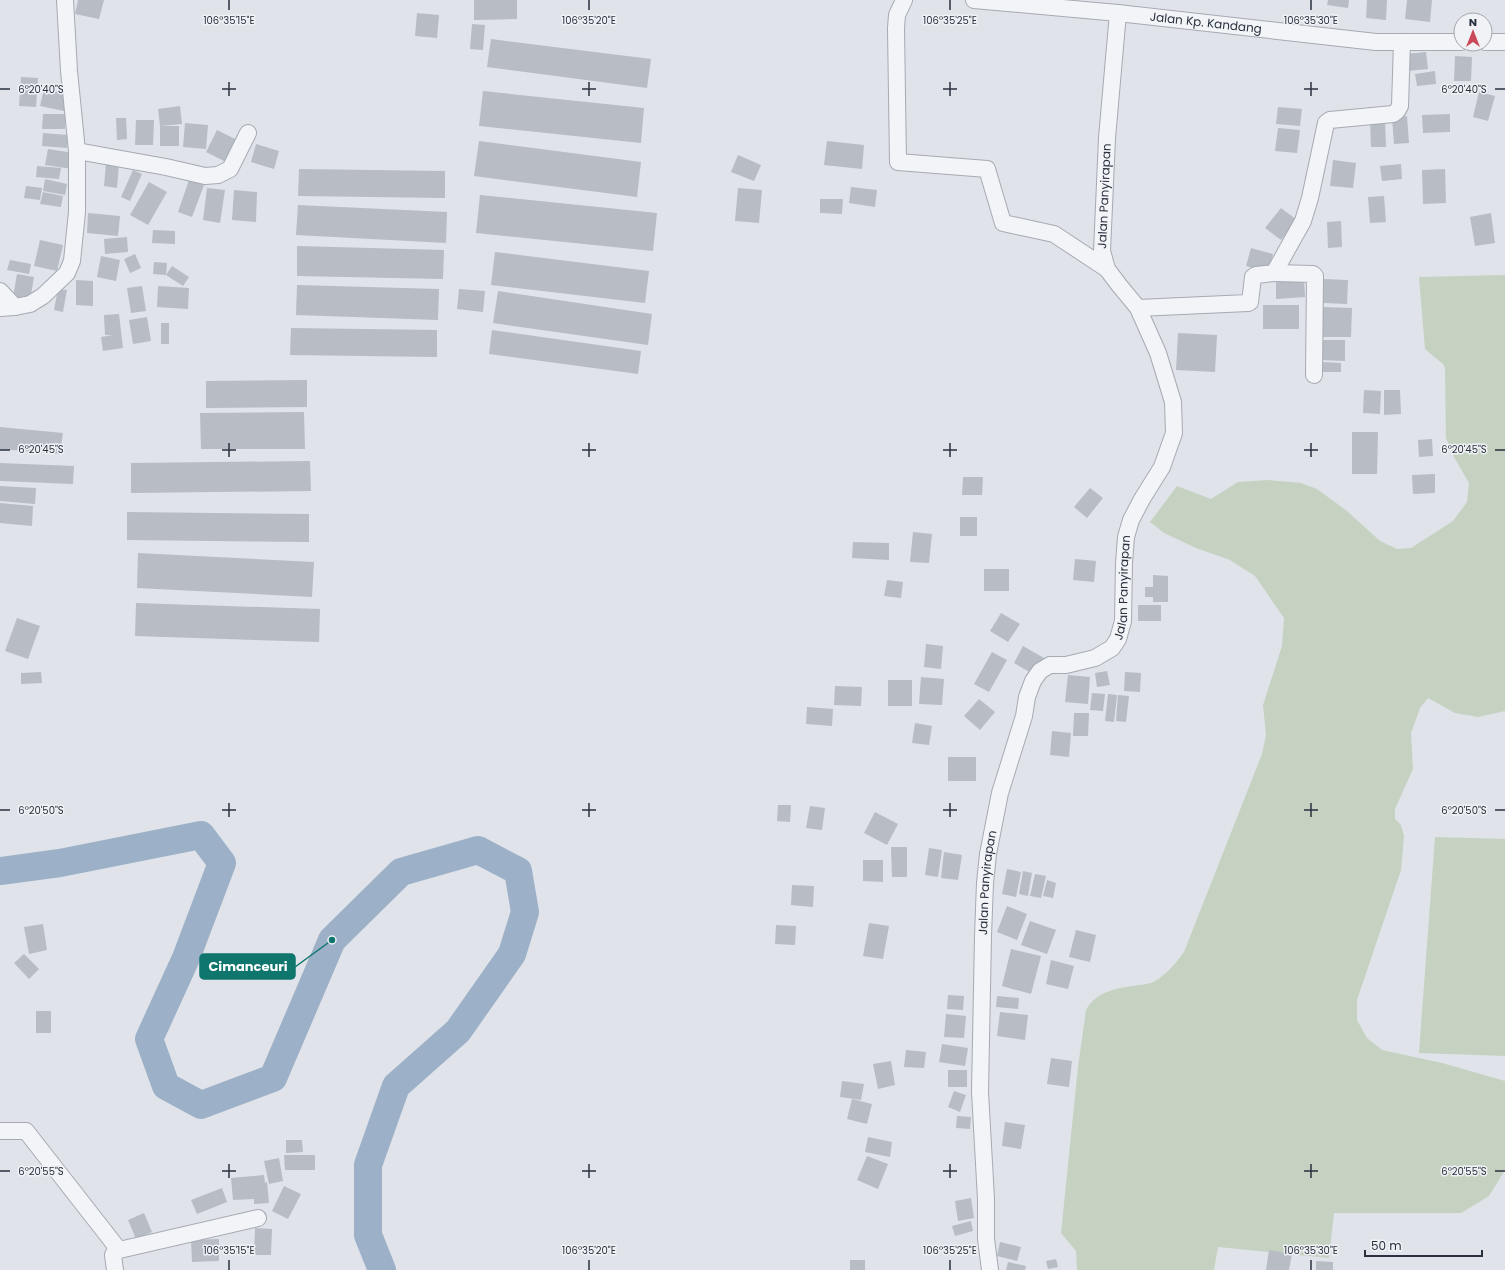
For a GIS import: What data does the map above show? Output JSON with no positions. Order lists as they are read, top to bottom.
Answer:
{
  "streets": {
    "street": ["Jalan Kp. Kandang", "Jalan Panyirapan"]
  },
  "crossings": [
    ["Jalan Kp. Kandang", "Jalan Panyirapan"]
  ],
  "places": ["Cimanceuri"],
  "scale_bar": "50 m",
  "north": "top",
  "coordinates": [
    "106°35'15\"E",
    "106°35'20\"E",
    "106°35'25\"E",
    "106°35'30\"E",
    "6°20'40\"S",
    "6°20'45\"S",
    "6°20'50\"S",
    "6°20'55\"S"
  ]
}
